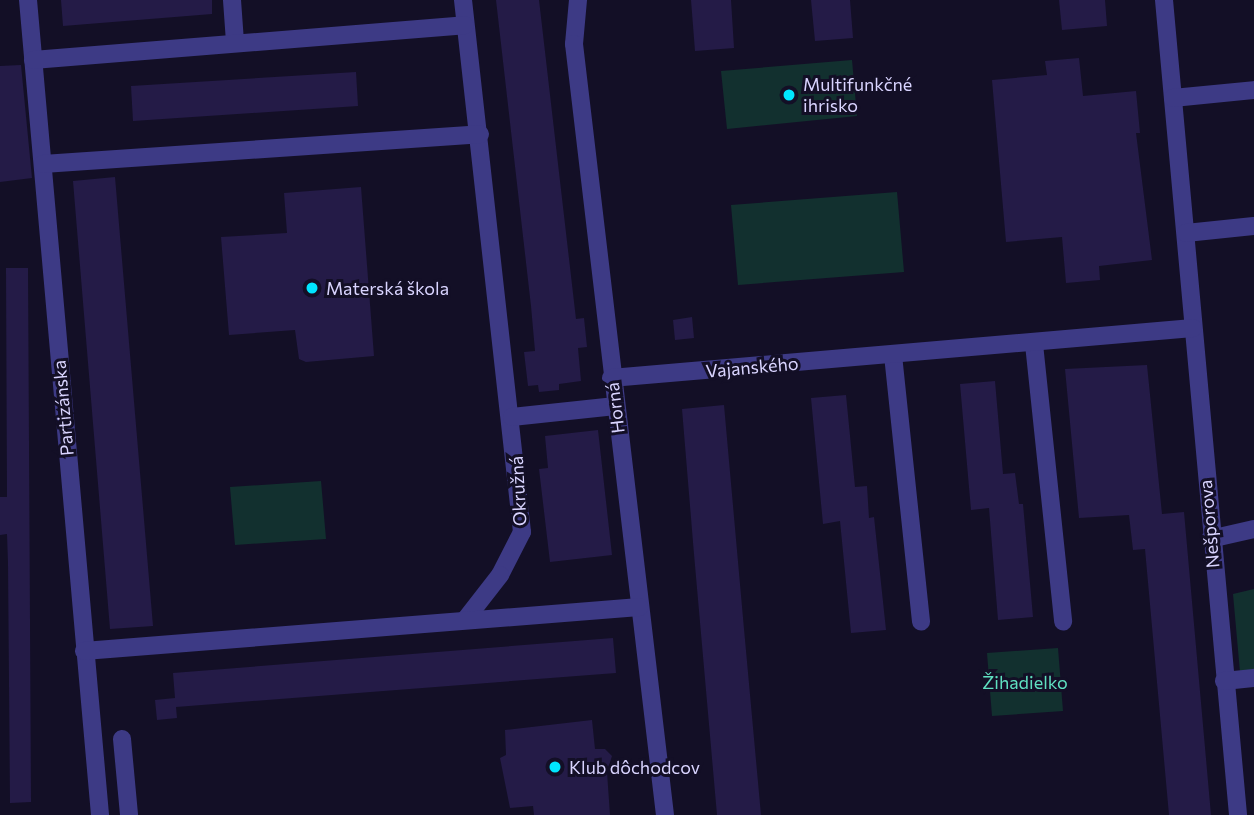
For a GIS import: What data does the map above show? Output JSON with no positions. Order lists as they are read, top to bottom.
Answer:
{
  "streets": {
    "street": [
      "Vajanského",
      "Partizánska",
      "Horná",
      "Okružná",
      "Nešporova"
    ]
  },
  "crossings": [
    ["Vajanského", "Horná"],
    ["Vajanského", "Nešporova"]
  ],
  "parks": ["Žihadielko"],
  "places": ["Multifunkčné ihrisko", "Materská škola", "Klub dôchodcov"]
}
